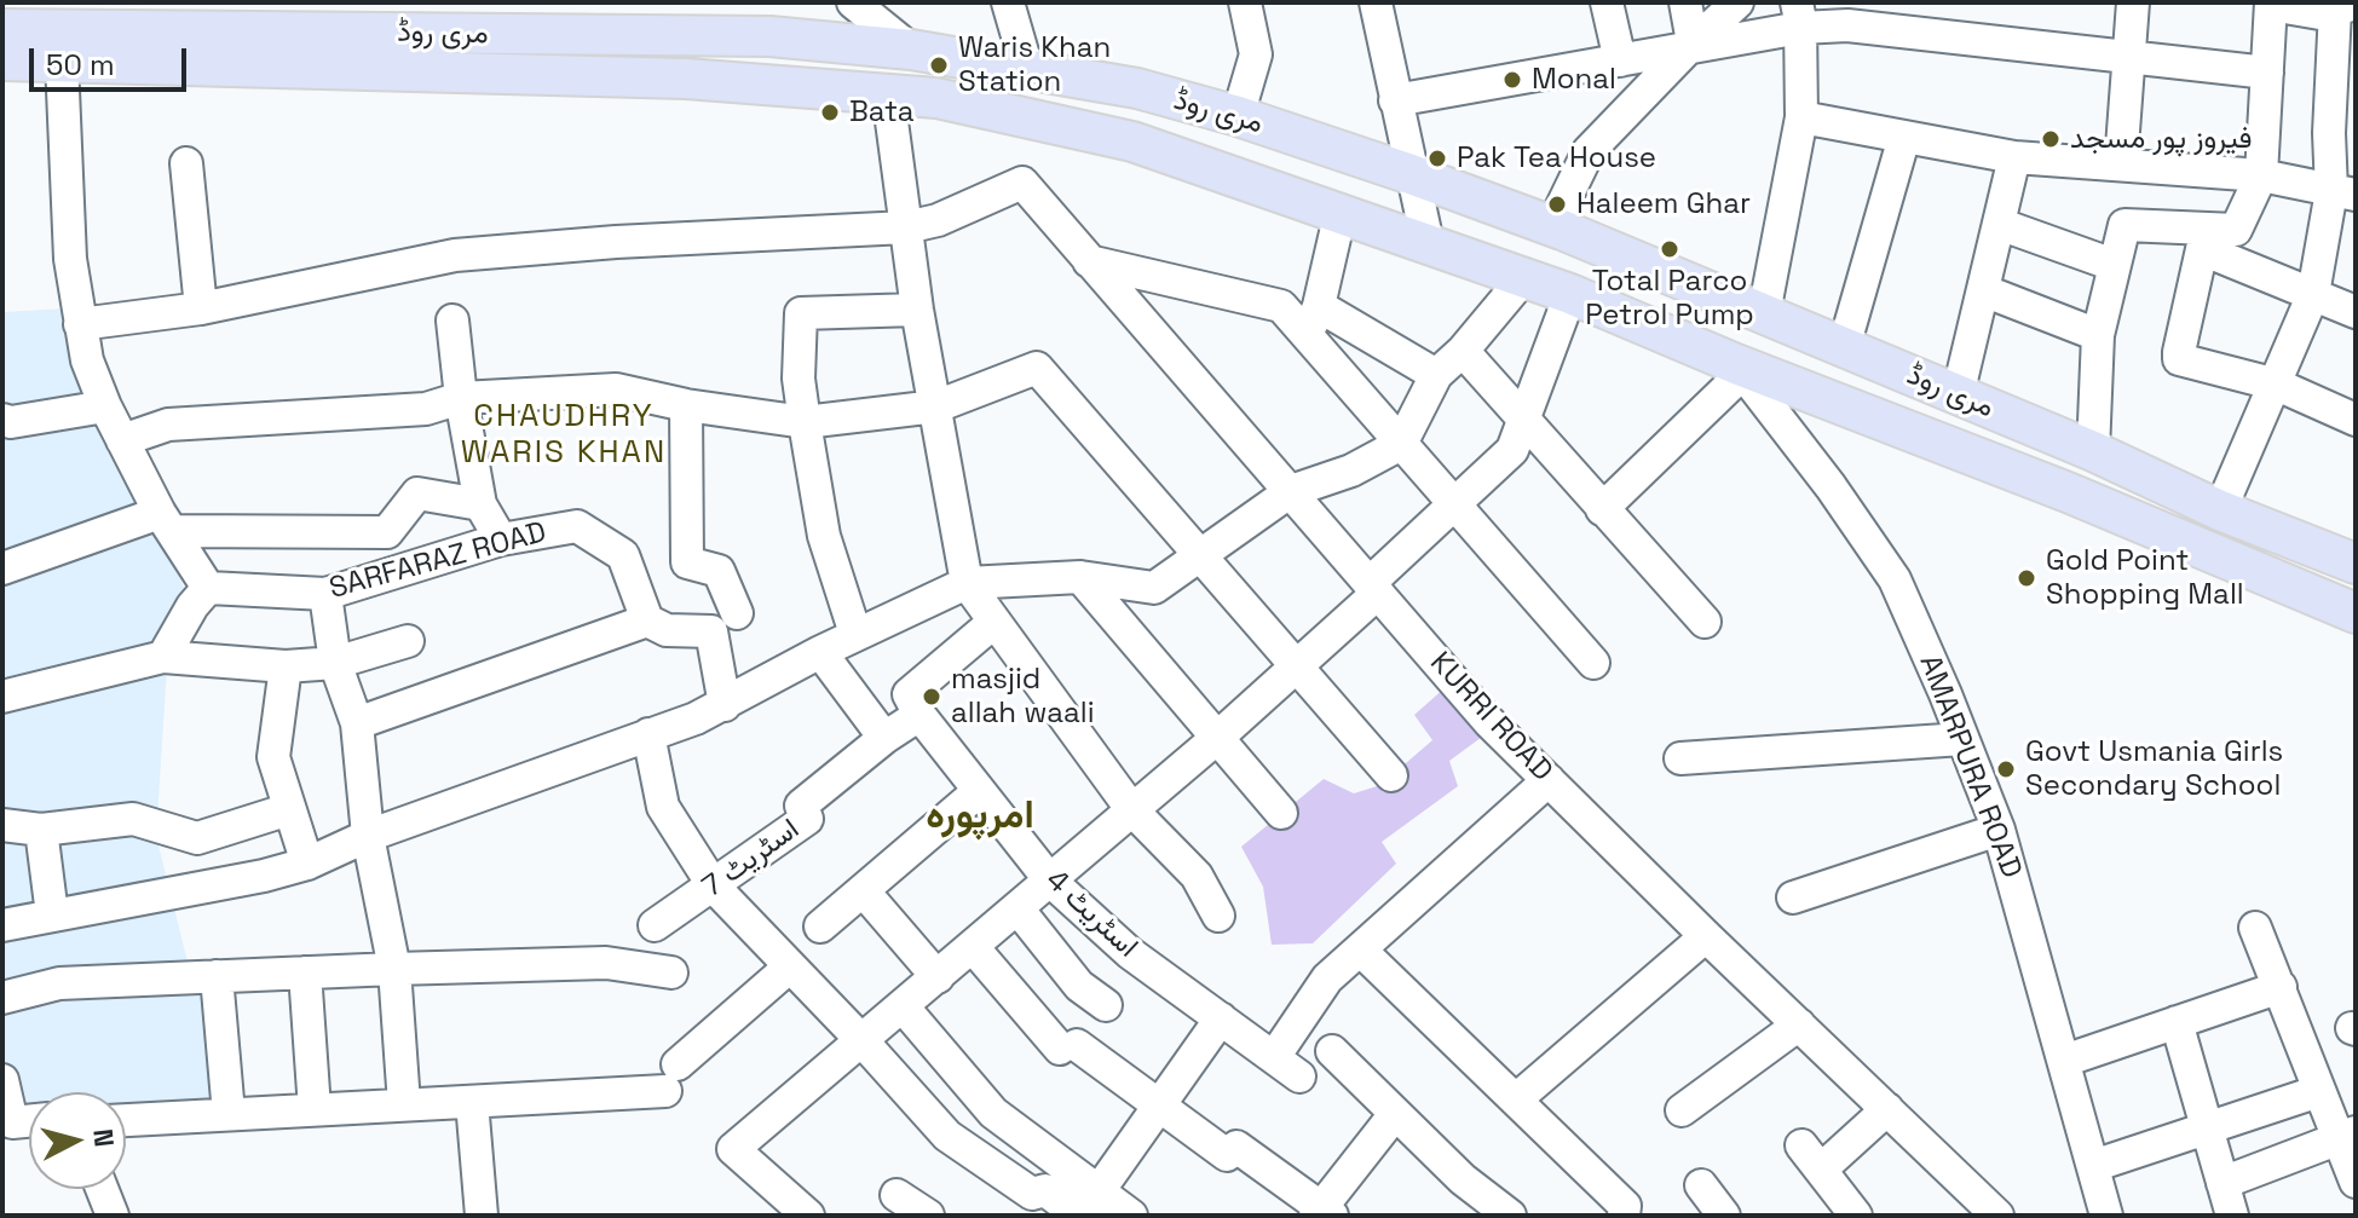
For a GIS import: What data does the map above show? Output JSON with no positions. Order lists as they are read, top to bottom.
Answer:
{
  "streets": {
    "main road": ["مری روڈ"],
    "street": [
      "SARFARAZ ROAD",
      "KURRI ROAD",
      "AMARPURA ROAD",
      "اسٹریٹ 7",
      "اسٹریٹ 4"
    ]
  },
  "crossings": [
    ["مری روڈ", "AMARPURA ROAD"],
    ["اسٹریٹ 7", "اسٹریٹ 4"]
  ],
  "districts": ["CHAUDHRY WARIS KHAN", "امرپورہ"],
  "places": [
    "Waris Khan Station",
    "Monal",
    "Bata",
    "فیروز پور مسجد",
    "Pak Tea House",
    "Haleem Ghar",
    "Total Parco Petrol Pump",
    "Gold Point Shopping Mall",
    "masjid allah waali",
    "Govt Usmania Girls Secondary School"
  ],
  "scale_bar": "50 m",
  "north": "right"
}
